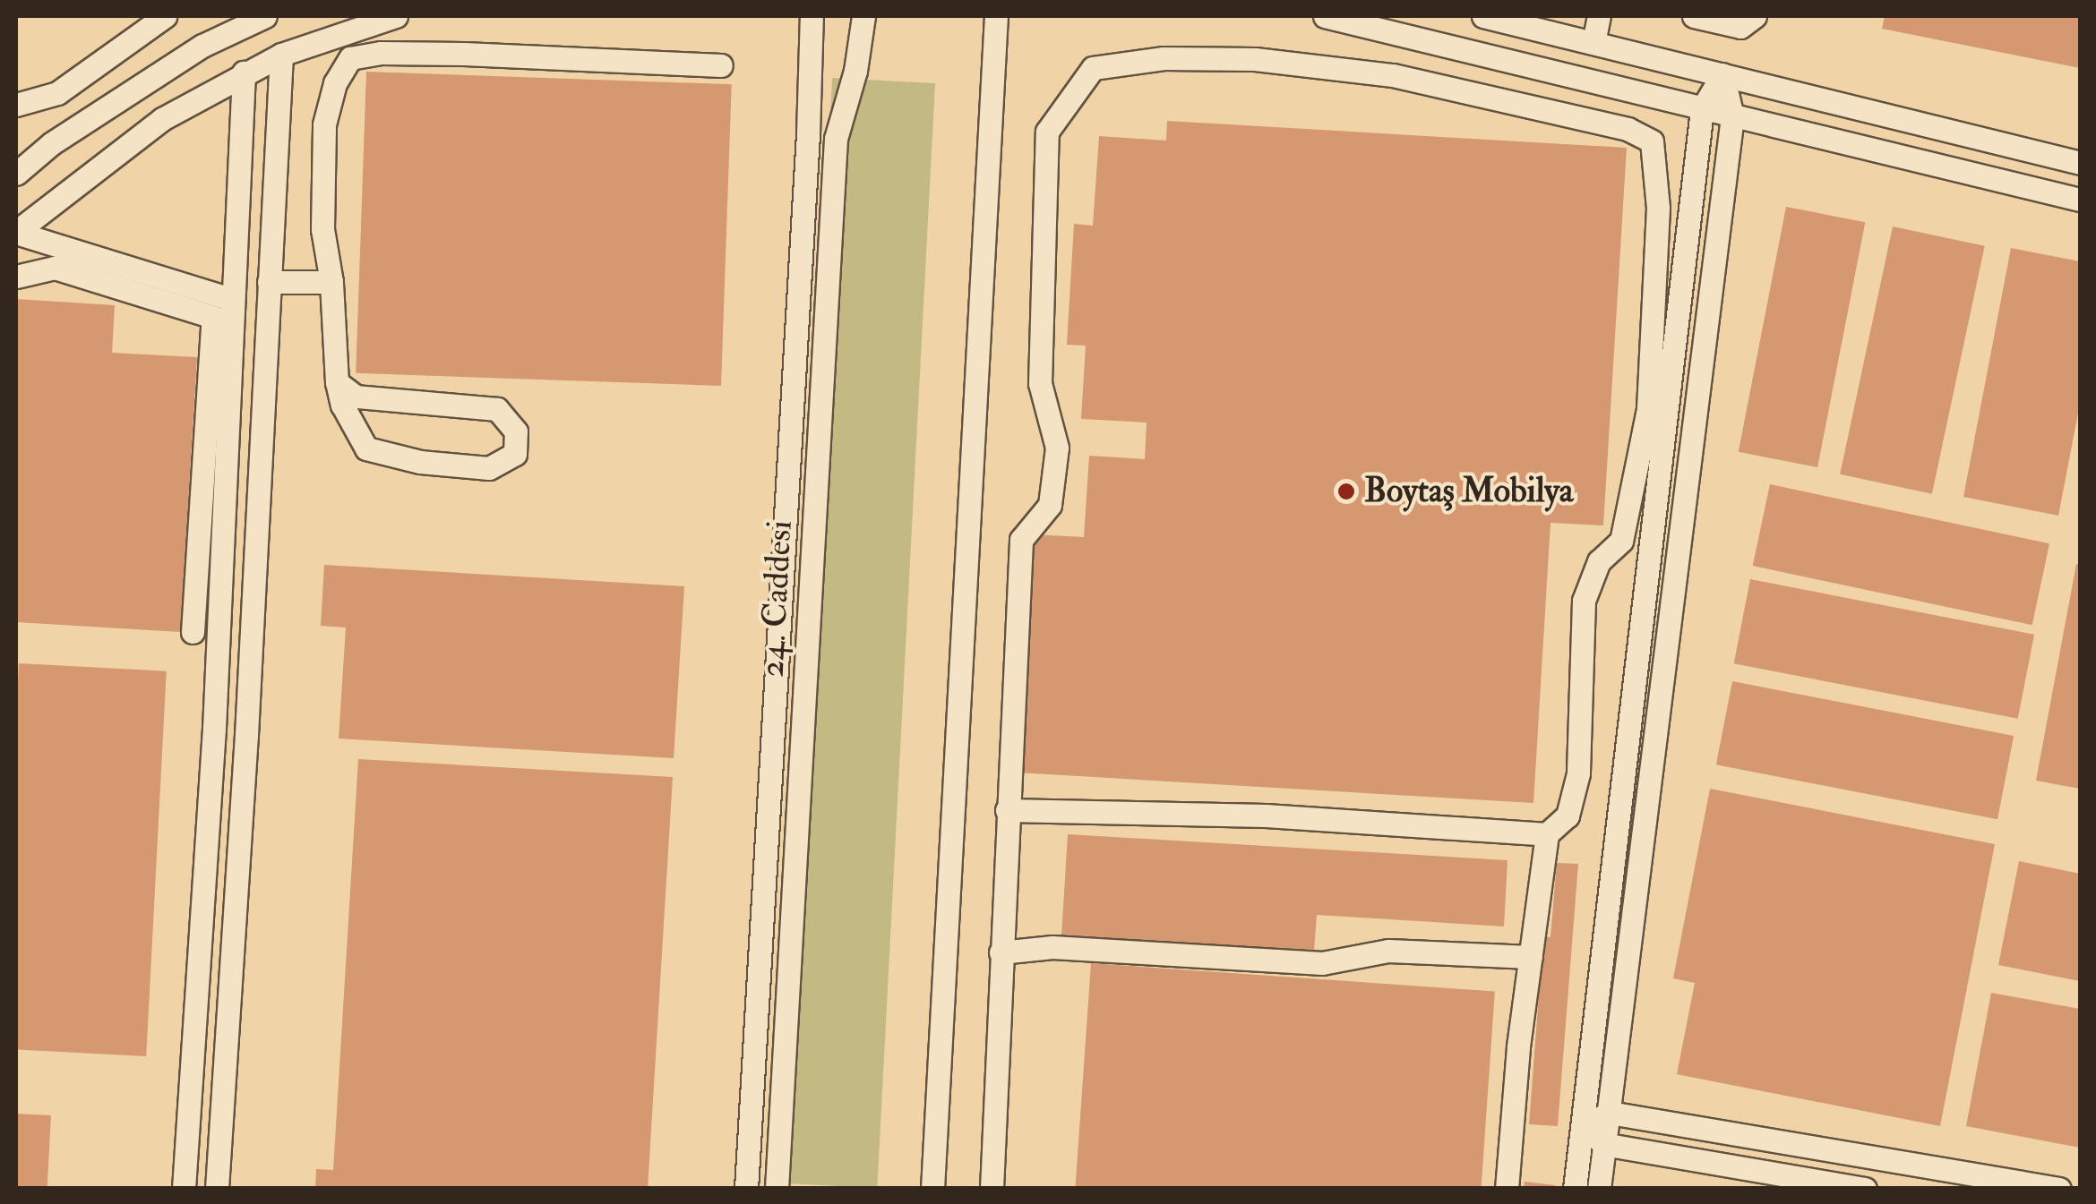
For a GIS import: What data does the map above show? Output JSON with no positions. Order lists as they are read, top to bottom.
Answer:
{
  "streets": {
    "street": ["24. Caddesi"]
  },
  "places": ["Boytaş Mobilya"]
}
